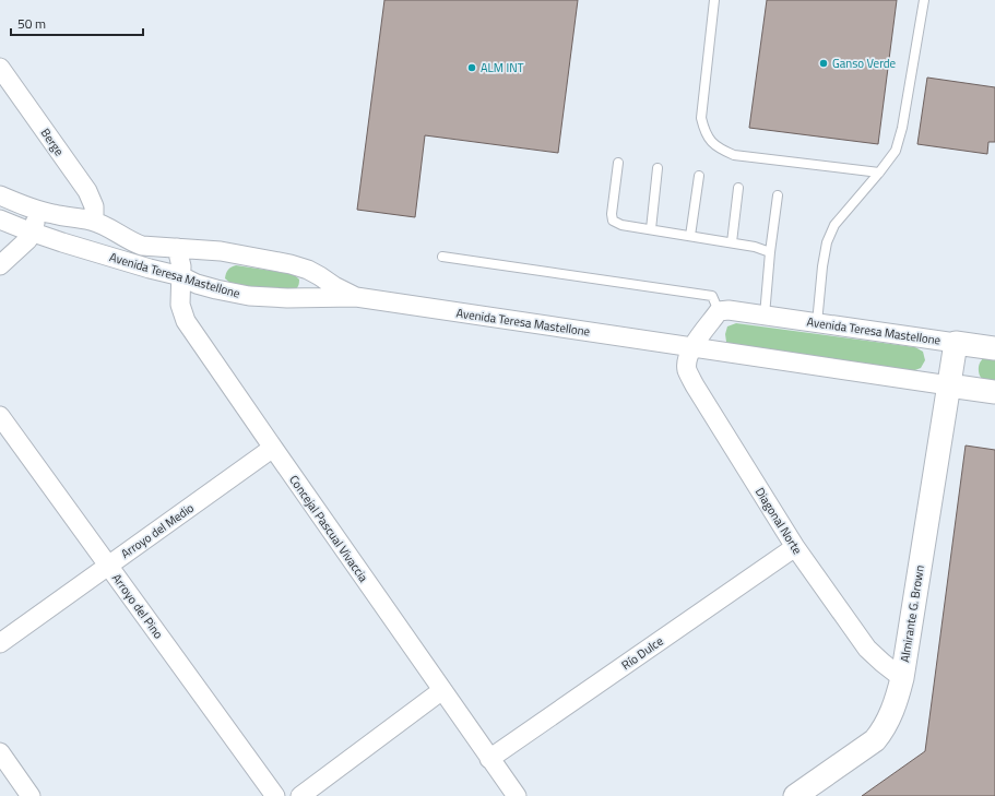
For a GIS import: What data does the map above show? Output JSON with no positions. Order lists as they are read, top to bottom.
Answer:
{
  "streets": {
    "street": [
      "Berge",
      "Avenida Teresa Mastellone",
      "Diagonal Norte",
      "Concejal Pascual Vivaccia",
      "Arroyo del Medio",
      "Arroyo del Pino",
      "Almirante G. Brown",
      "Río Dulce"
    ]
  },
  "crossings": [
    ["Berge", "Avenida Teresa Mastellone"],
    ["Avenida Teresa Mastellone", "Diagonal Norte"],
    ["Avenida Teresa Mastellone", "Concejal Pascual Vivaccia"],
    ["Avenida Teresa Mastellone", "Almirante G. Brown"],
    ["Diagonal Norte", "Almirante G. Brown"],
    ["Diagonal Norte", "Río Dulce"],
    ["Concejal Pascual Vivaccia", "Arroyo del Medio"],
    ["Concejal Pascual Vivaccia", "Río Dulce"],
    ["Arroyo del Medio", "Arroyo del Pino"]
  ],
  "places": ["Ganso Verde", "ALM INT"],
  "scale_bar": "50 m"
}
